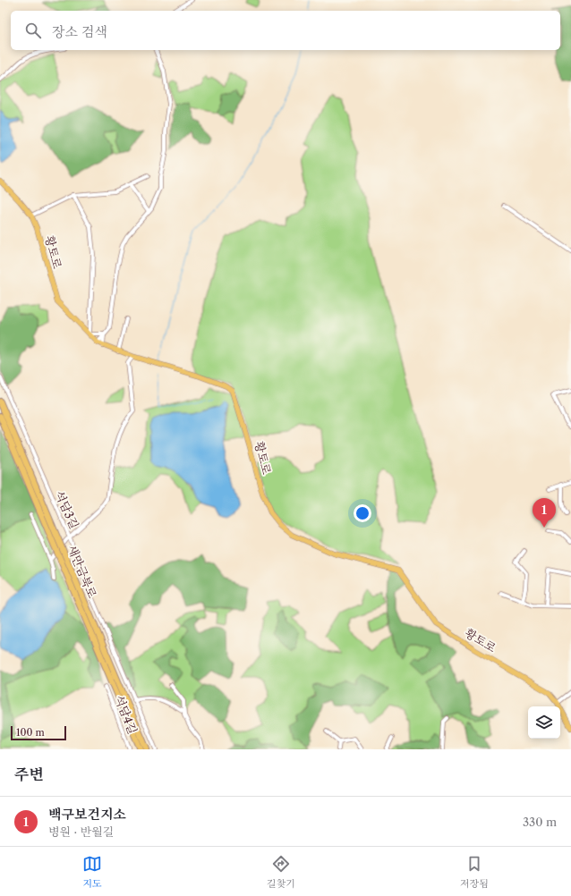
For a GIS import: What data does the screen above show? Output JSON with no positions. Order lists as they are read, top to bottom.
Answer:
{
  "streets": {
    "highway": ["새만금북로"],
    "main road": ["황토로"],
    "street": ["석담3길", "석담4길"]
  },
  "scale_bar": "100 m",
  "page": {
    "search": "장소 검색",
    "pins": "1",
    "scale": "100 m",
    "heading": "주변",
    "list": [
      {
        "mark": "1",
        "name": "백구보건지소",
        "note": "병원 · 반월길",
        "value": "330 m"
      }
    ],
    "nav": ["지도", "길찾기", "저장됨"]
  }
}
